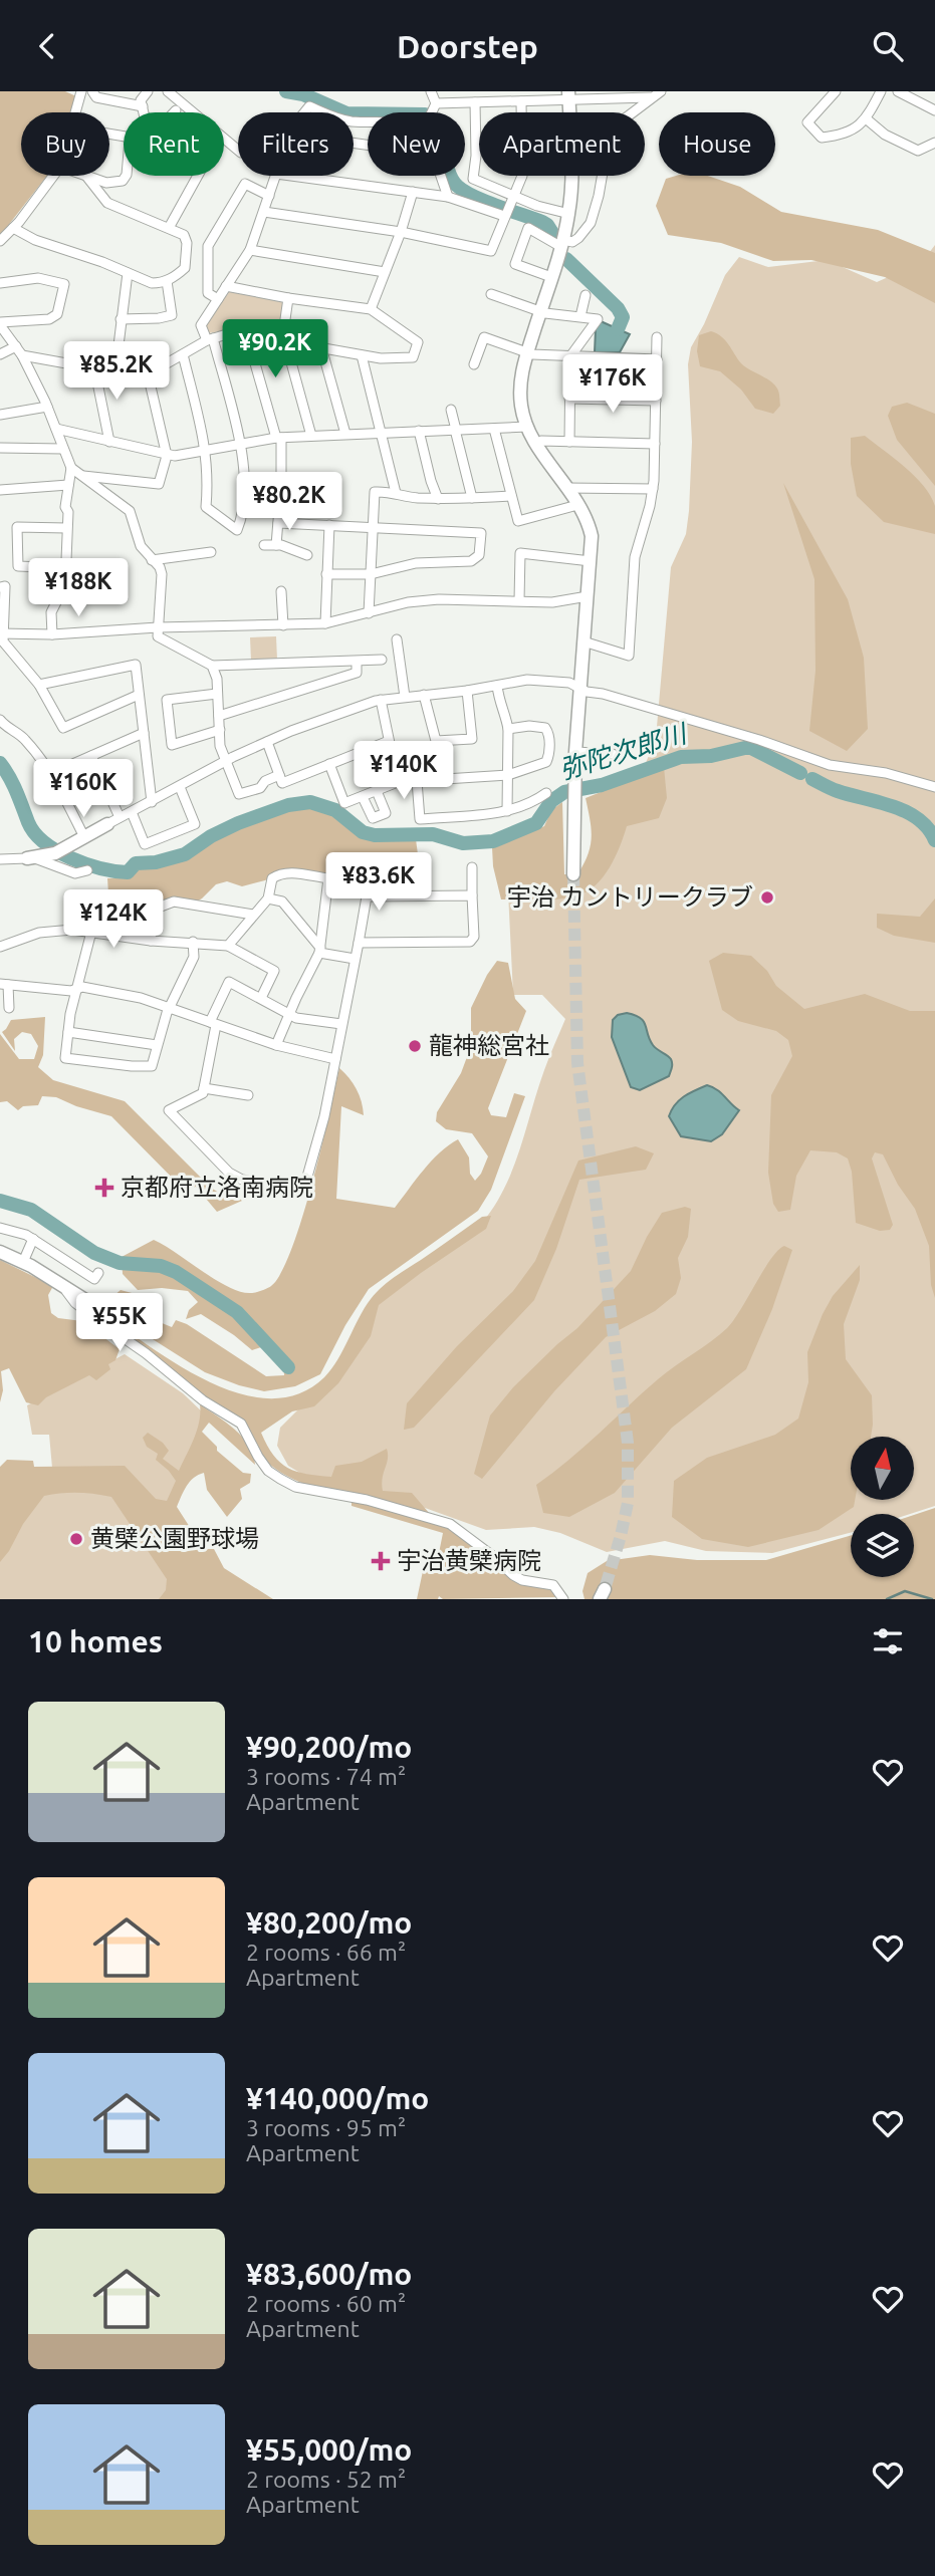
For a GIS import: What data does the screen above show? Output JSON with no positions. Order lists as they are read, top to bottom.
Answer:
{
  "water": ["弥陀次郎川"],
  "places": {
    "other": ["宇治 カントリークラブ", "龍神総宮社", "黄檗公園野球場"],
    "health": ["京都府立洛南病院", "宇治黄檗病院"]
  },
  "north": "top",
  "page": {
    "header": "Doorstep",
    "chip": [
      "Buy",
      "Rent",
      "Filters",
      "New",
      "Apartment",
      "House"
    ],
    "price": [
      "¥90.2K",
      "¥85.2K",
      "¥176K",
      "¥80.2K",
      "¥188K",
      "¥140K",
      "¥160K",
      "¥83.6K",
      "¥124K",
      "¥55K"
    ],
    "heading": "10 homes",
    "list": [
      {
        "name": "¥90,200/mo",
        "note": "3 rooms · 74 m² · Apartment"
      },
      {
        "name": "¥80,200/mo",
        "note": "2 rooms · 66 m² · Apartment"
      },
      {
        "name": "¥140,000/mo",
        "note": "3 rooms · 95 m² · Apartment"
      },
      {
        "name": "¥83,600/mo",
        "note": "2 rooms · 60 m² · Apartment"
      },
      {
        "name": "¥55,000/mo",
        "note": "2 rooms · 52 m² · Apartment"
      }
    ]
  }
}
